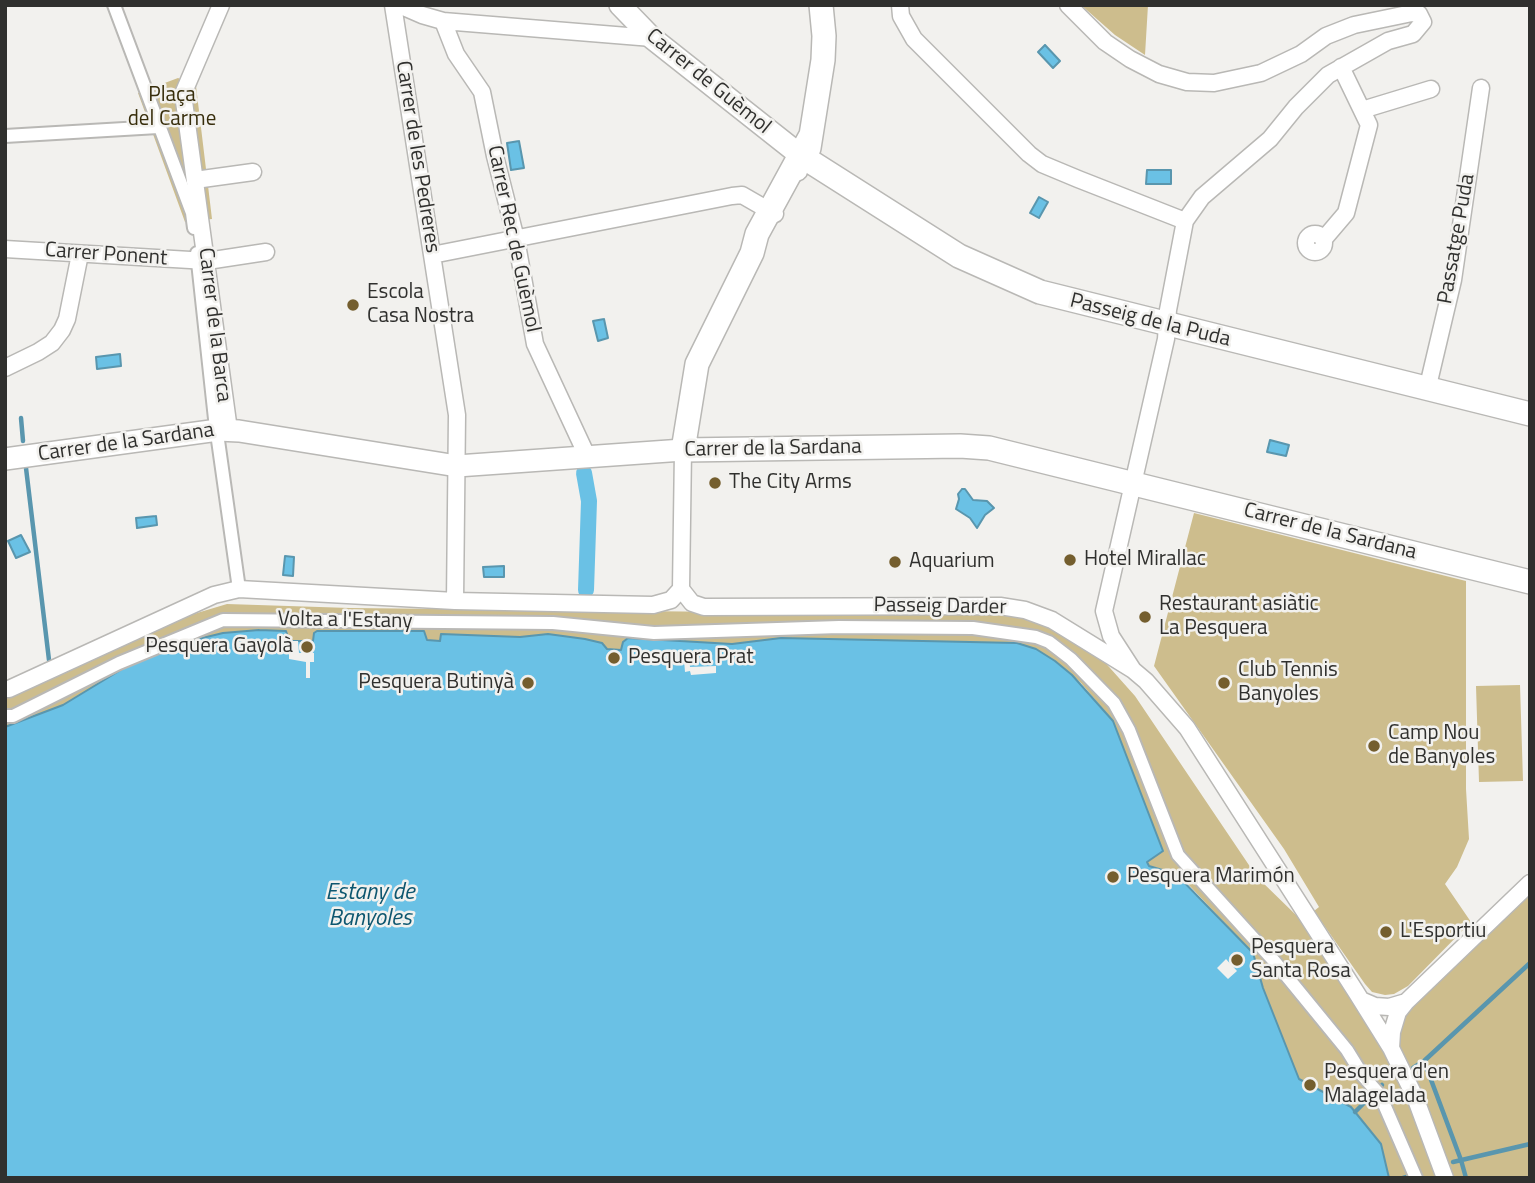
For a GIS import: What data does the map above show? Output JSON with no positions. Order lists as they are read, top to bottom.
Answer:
{
  "streets": {
    "main road": ["Passeig de la Puda", "Carrer de la Sardana"],
    "street": [
      "Carrer de Guèmol",
      "Carrer de les Pedreres",
      "Carrer Rec de Guèmol",
      "Passatge Puda",
      "Carrer Ponent",
      "Carrer de la Barca",
      "Passeig Darder",
      "Volta a l'Estany"
    ]
  },
  "crossings": [
    ["Carrer de Guèmol", "Passeig de la Puda"],
    ["Carrer de les Pedreres", "Carrer de la Sardana"],
    ["Carrer Rec de Guèmol", "Carrer de la Sardana"],
    ["Passatge Puda", "Passeig de la Puda"],
    ["Carrer Ponent", "Carrer de la Barca"],
    ["Carrer de la Barca", "Carrer de la Sardana"],
    ["Passeig Darder", "Volta a l'Estany"]
  ],
  "water": ["Estany de Banyoles"],
  "parks": ["Plaça del Carme"],
  "places": [
    "Escola Casa Nostra",
    "The City Arms",
    "Hotel Mirallac",
    "Aquarium",
    "Restaurant asiàtic La Pesquera",
    "Pesquera Gayolà",
    "Pesquera Prat",
    "Pesquera Butinyà",
    "Club Tennis Banyoles",
    "Camp Nou de Banyoles",
    "Pesquera Marimón",
    "L'Esportiu",
    "Pesquera Santa Rosa",
    "Pesquera d'en Malagelada"
  ]
}
